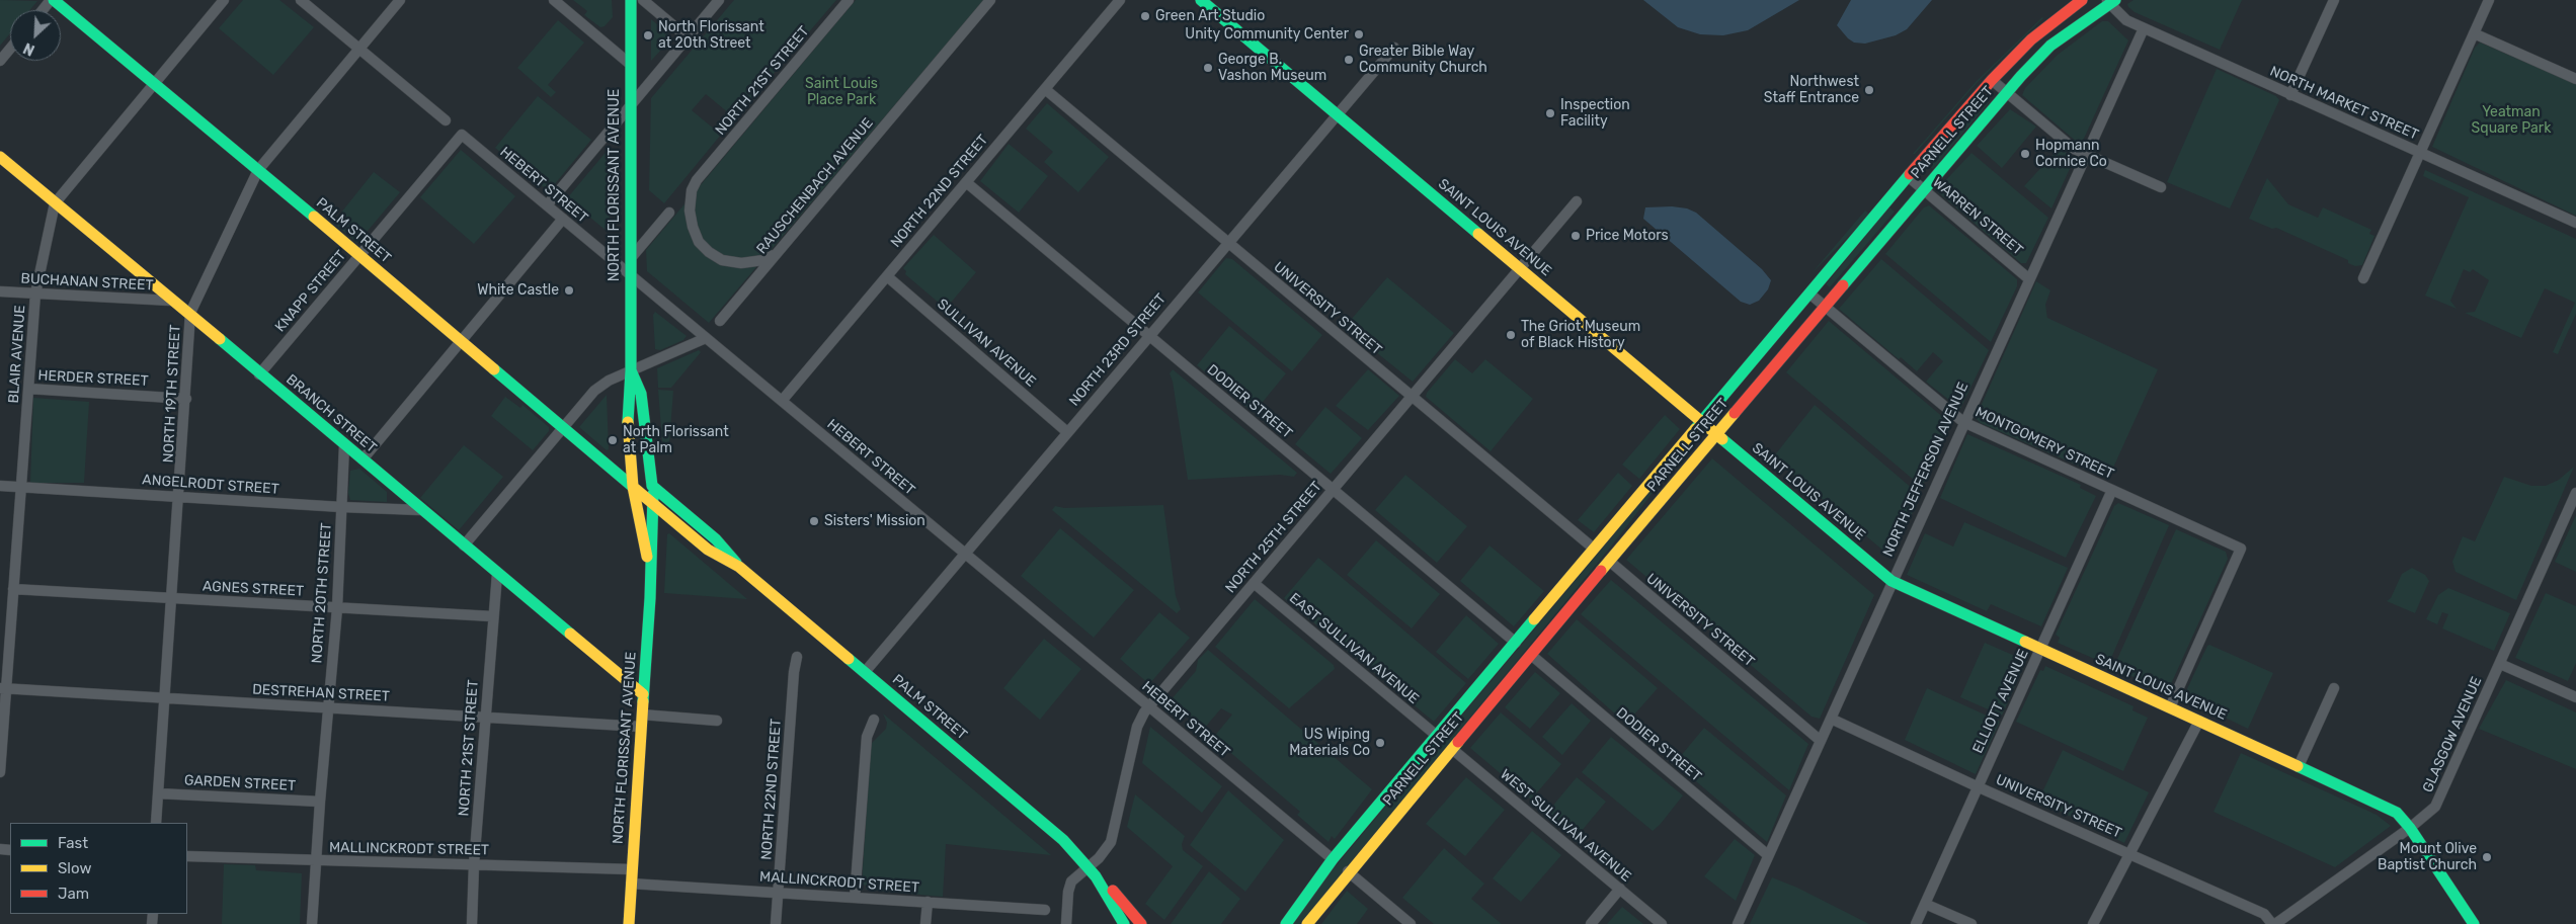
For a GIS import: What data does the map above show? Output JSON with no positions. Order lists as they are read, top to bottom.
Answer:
{
  "streets": {
    "main road": [
      "PARNELL STREET",
      "NORTH FLORISSANT AVENUE",
      "SAINT LOUIS AVENUE",
      "PALM STREET",
      "BRANCH STREET"
    ],
    "street": [
      "NORTH 21ST STREET",
      "NORTH MARKET STREET",
      "HEBERT STREET",
      "RAUSCHENBACH AVENUE",
      "NORTH 22ND STREET",
      "WARREN STREET",
      "BUCHANAN STREET",
      "KNAPP STREET",
      "UNIVERSITY STREET",
      "SULLIVAN AVENUE",
      "NORTH 23RD STREET",
      "BLAIR AVENUE",
      "HERDER STREET",
      "NORTH 19TH STREET",
      "DODIER STREET",
      "MONTGOMERY STREET",
      "NORTH JEFFERSON AVENUE",
      "ANGELRODT STREET",
      "NORTH 25TH STREET",
      "AGNES STREET",
      "NORTH 20TH STREET",
      "EAST SULLIVAN AVENUE",
      "DESTREHAN STREET",
      "ELLIOTT AVENUE",
      "GLASGOW AVENUE",
      "GARDEN STREET",
      "WEST SULLIVAN AVENUE",
      "MALLINCKRODT STREET"
    ]
  },
  "crossings": [
    ["NORTH 21ST STREET", "RAUSCHENBACH AVENUE"],
    ["NORTH 21ST STREET", "BRANCH STREET"],
    ["NORTH 21ST STREET", "AGNES STREET"],
    ["NORTH 21ST STREET", "DESTREHAN STREET"],
    ["NORTH 21ST STREET", "MALLINCKRODT STREET"],
    ["NORTH MARKET STREET", "PARNELL STREET"],
    ["NORTH MARKET STREET", "NORTH JEFFERSON AVENUE"],
    ["PARNELL STREET", "HEBERT STREET"],
    ["PARNELL STREET", "WARREN STREET"],
    ["PARNELL STREET", "SAINT LOUIS AVENUE"],
    ["PARNELL STREET", "UNIVERSITY STREET"],
    ["PARNELL STREET", "DODIER STREET"],
    ["PARNELL STREET", "MONTGOMERY STREET"],
    ["PARNELL STREET", "EAST SULLIVAN AVENUE"],
    ["PARNELL STREET", "WEST SULLIVAN AVENUE"],
    ["HEBERT STREET", "NORTH FLORISSANT AVENUE"],
    ["HEBERT STREET", "NORTH 22ND STREET"],
    ["HEBERT STREET", "KNAPP STREET"],
    ["HEBERT STREET", "NORTH 23RD STREET"],
    ["HEBERT STREET", "NORTH 25TH STREET"],
    ["NORTH FLORISSANT AVENUE", "PALM STREET"],
    ["NORTH FLORISSANT AVENUE", "BRANCH STREET"],
    ["NORTH FLORISSANT AVENUE", "DESTREHAN STREET"],
    ["NORTH FLORISSANT AVENUE", "MALLINCKRODT STREET"],
    ["NORTH 22ND STREET", "UNIVERSITY STREET"],
    ["NORTH 22ND STREET", "SULLIVAN AVENUE"],
    ["NORTH 22ND STREET", "DODIER STREET"],
    ["NORTH 22ND STREET", "MALLINCKRODT STREET"],
    ["WARREN STREET", "NORTH JEFFERSON AVENUE"],
    ["SAINT LOUIS AVENUE", "NORTH 23RD STREET"],
    ["SAINT LOUIS AVENUE", "MONTGOMERY STREET"],
    ["SAINT LOUIS AVENUE", "NORTH JEFFERSON AVENUE"],
    ["SAINT LOUIS AVENUE", "NORTH 25TH STREET"],
    ["SAINT LOUIS AVENUE", "ELLIOTT AVENUE"],
    ["SAINT LOUIS AVENUE", "GLASGOW AVENUE"],
    ["PALM STREET", "KNAPP STREET"],
    ["PALM STREET", "NORTH 23RD STREET"],
    ["PALM STREET", "BLAIR AVENUE"],
    ["PALM STREET", "NORTH 19TH STREET"],
    ["PALM STREET", "NORTH 25TH STREET"],
    ["BUCHANAN STREET", "BLAIR AVENUE"],
    ["BUCHANAN STREET", "BRANCH STREET"],
    ["KNAPP STREET", "BRANCH STREET"],
    ["UNIVERSITY STREET", "NORTH 23RD STREET"],
    ["UNIVERSITY STREET", "NORTH JEFFERSON AVENUE"],
    ["UNIVERSITY STREET", "NORTH 25TH STREET"],
    ["UNIVERSITY STREET", "ELLIOTT AVENUE"],
    ["UNIVERSITY STREET", "GLASGOW AVENUE"],
    ["SULLIVAN AVENUE", "NORTH 23RD STREET"],
    ["NORTH 23RD STREET", "DODIER STREET"],
    ["BLAIR AVENUE", "HERDER STREET"],
    ["BLAIR AVENUE", "BRANCH STREET"],
    ["BLAIR AVENUE", "ANGELRODT STREET"],
    ["BLAIR AVENUE", "AGNES STREET"],
    ["BLAIR AVENUE", "DESTREHAN STREET"],
    ["HERDER STREET", "NORTH 19TH STREET"],
    ["NORTH 19TH STREET", "BRANCH STREET"],
    ["NORTH 19TH STREET", "ANGELRODT STREET"],
    ["NORTH 19TH STREET", "AGNES STREET"],
    ["NORTH 19TH STREET", "DESTREHAN STREET"],
    ["NORTH 19TH STREET", "GARDEN STREET"],
    ["DODIER STREET", "NORTH JEFFERSON AVENUE"],
    ["DODIER STREET", "NORTH 25TH STREET"],
    ["BRANCH STREET", "ANGELRODT STREET"],
    ["BRANCH STREET", "NORTH 20TH STREET"],
    ["MONTGOMERY STREET", "NORTH JEFFERSON AVENUE"],
    ["MONTGOMERY STREET", "ELLIOTT AVENUE"],
    ["ANGELRODT STREET", "NORTH 20TH STREET"],
    ["NORTH 25TH STREET", "EAST SULLIVAN AVENUE"],
    ["AGNES STREET", "NORTH 20TH STREET"],
    ["NORTH 20TH STREET", "DESTREHAN STREET"],
    ["NORTH 20TH STREET", "GARDEN STREET"],
    ["NORTH 20TH STREET", "MALLINCKRODT STREET"]
  ],
  "parks": ["Saint Louis Place Park", "Yeatman Square Park"],
  "places": [
    "Green Art Studio",
    "Unity Community Center",
    "North Florissant at 20th Street",
    "Greater Bible Way Community Church",
    "George B. Vashon Museum",
    "Northwest Staff Entrance",
    "Inspection Facility",
    "Hopmann Cornice Co",
    "Price Motors",
    "White Castle",
    "The Griot Museum of Black History",
    "North Florissant at Palm",
    "Sisters' Mission",
    "US Wiping Materials Co",
    "Mount Olive Baptist Church"
  ],
  "legend": ["Fast", "Slow", "Jam"],
  "north": "bottom left"
}
